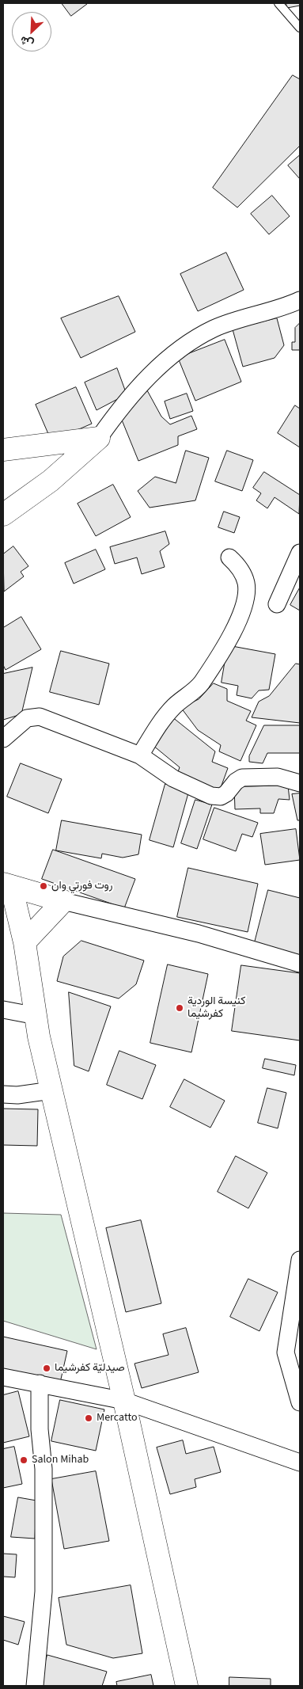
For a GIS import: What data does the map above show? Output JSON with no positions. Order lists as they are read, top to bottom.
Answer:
{
  "places": [
    "روت فورتي وان",
    "كنيسة الوردية كفرشيما",
    "صيدليّة كفرشيما",
    "Mercatto",
    "Salon Mihab"
  ],
  "north": "bottom left"
}
